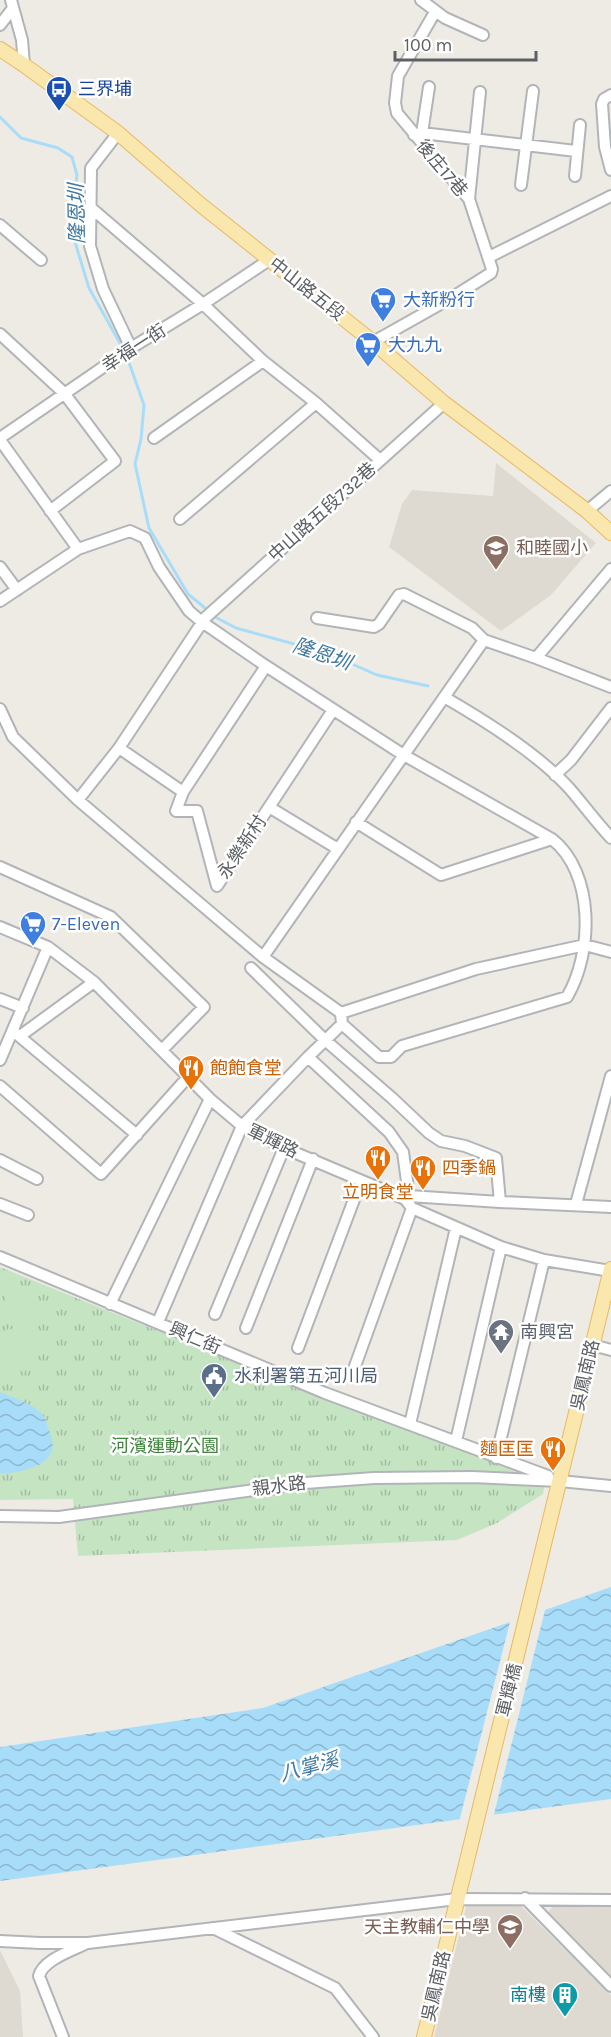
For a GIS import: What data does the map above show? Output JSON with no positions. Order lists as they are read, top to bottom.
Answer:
{
  "streets": {
    "main road": ["中山路五段", "吳鳳南路", "軍輝橋"],
    "street": [
      "後庄17巷",
      "幸福一街",
      "中山路五段732巷",
      "永樂新村",
      "軍輝路",
      "興仁街",
      "親水路"
    ]
  },
  "crossings": [
    ["中山路五段", "幸福一街"],
    ["中山路五段", "中山路五段732巷"],
    ["興仁街", "吳鳳南路"],
    ["興仁街", "親水路"],
    ["興仁街", "軍輝橋"],
    ["吳鳳南路", "親水路"],
    ["吳鳳南路", "軍輝橋"],
    ["親水路", "軍輝橋"]
  ],
  "water": ["隆恩圳", "八掌溪"],
  "parks": ["河濱運動公園"],
  "places": {
    "bus stop": ["三界埔"],
    "supermarket": ["大新粉行", "大九九", "7-Eleven"],
    "school or university": ["和睦國小", "天主教輔仁中學"],
    "restaurant": [
      "飽飽食堂",
      "立明食堂",
      "四季鍋",
      "麵匡匡"
    ],
    "temple": ["南興宮"],
    "public building": ["水利署第五河川局"],
    "building": ["南樓"]
  },
  "scale_bar": "100 m"
}
